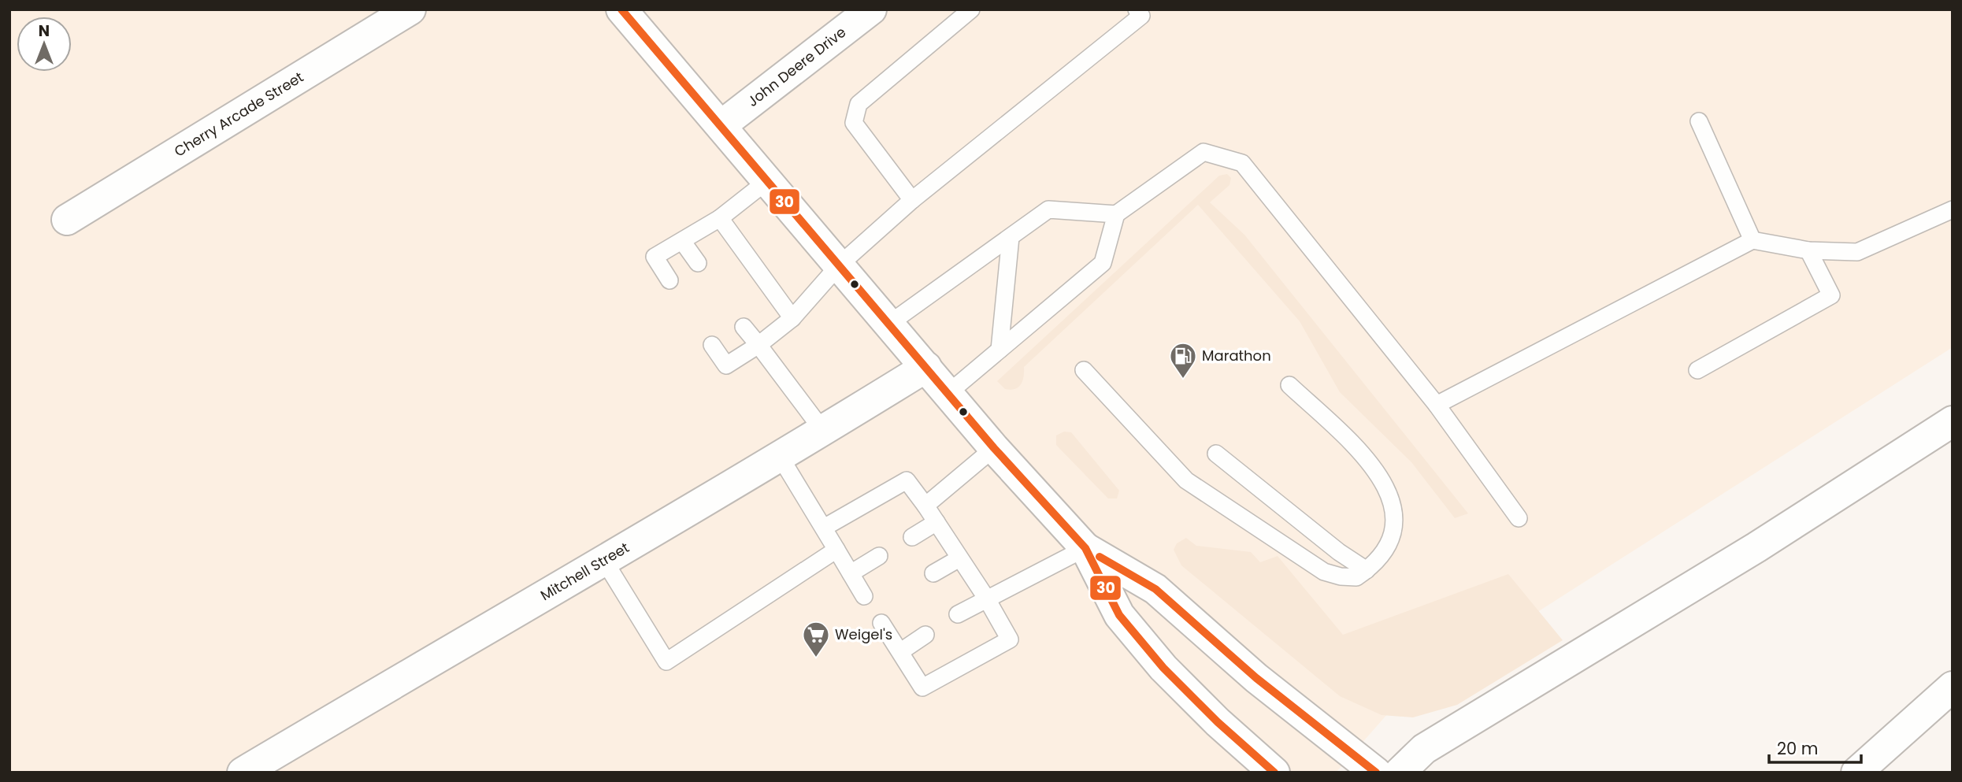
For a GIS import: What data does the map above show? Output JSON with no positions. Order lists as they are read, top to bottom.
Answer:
{
  "streets": {
    "main road": ["John Deere Drive", "Cherry Arcade Street", "Mitchell Street"]
  },
  "places": {
    "fuel station": ["Marathon"],
    "supermarket": ["Weigel's"]
  },
  "lines": ["transit line 30"],
  "scale_bar": "20 m",
  "north": "top"
}
